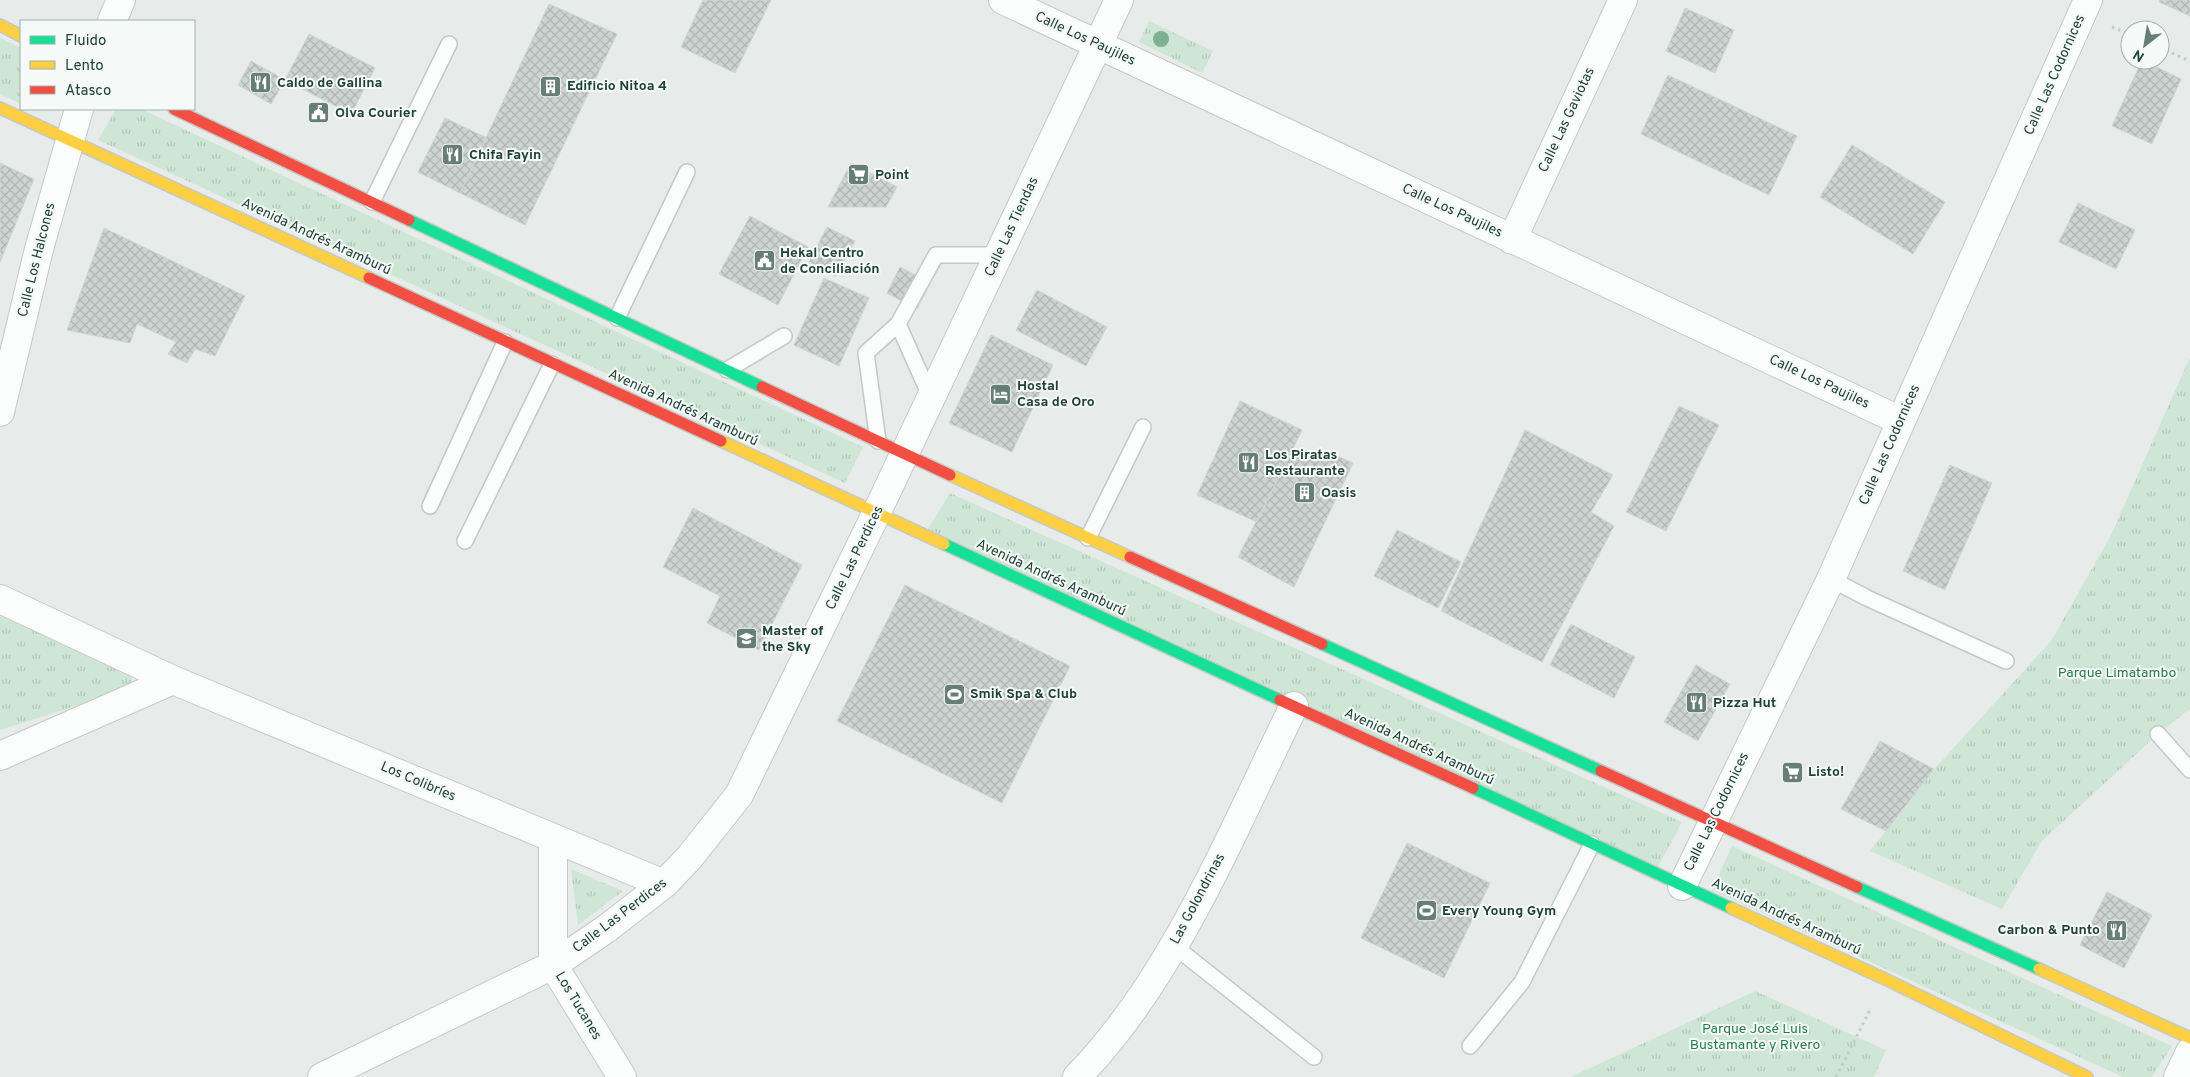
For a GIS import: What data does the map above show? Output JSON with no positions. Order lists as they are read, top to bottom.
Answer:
{
  "streets": {
    "main road": ["Avenida Andrés Aramburú"],
    "street": [
      "Calle Los Paujiles",
      "Calle Las Codornices",
      "Calle Las Gaviotas",
      "Calle Las Tiendas",
      "Calle Los Halcones",
      "Calle Las Perdices",
      "Los Colibríes",
      "Las Golondrinas",
      "Los Tucanes"
    ]
  },
  "crossings": [
    ["Calle Los Paujiles", "Calle Las Codornices"],
    ["Calle Los Paujiles", "Calle Las Gaviotas"],
    ["Calle Los Paujiles", "Calle Las Tiendas"],
    ["Calle Las Codornices", "Avenida Andrés Aramburú"],
    ["Calle Las Tiendas", "Calle Las Perdices"],
    ["Avenida Andrés Aramburú", "Calle Los Halcones"],
    ["Avenida Andrés Aramburú", "Calle Las Perdices"],
    ["Avenida Andrés Aramburú", "Las Golondrinas"],
    ["Calle Las Perdices", "Los Colibríes"],
    ["Calle Las Perdices", "Los Tucanes"],
    ["Los Colibríes", "Los Tucanes"]
  ],
  "parks": ["Parque Limatambo", "Parque José Luis Bustamante y Rivero"],
  "places": {
    "restaurant": [
      "Caldo de Gallina",
      "Chifa Fayin",
      "Los Piratas Restaurante",
      "Pizza Hut",
      "Carbon & Punto"
    ],
    "building": ["Edificio Nitoa 4", "Oasis"],
    "public building": ["Olva Courier", "Hekal Centro de Conciliación"],
    "supermarket": ["Point", "Listo!"],
    "hotel": ["Hostal Casa de Oro"],
    "school or university": ["Master of the Sky"],
    "sports": ["Smik Spa & Club", "Every Young Gym"]
  },
  "legend": ["Fluido", "Lento", "Atasco"],
  "north": "bottom left"
}
